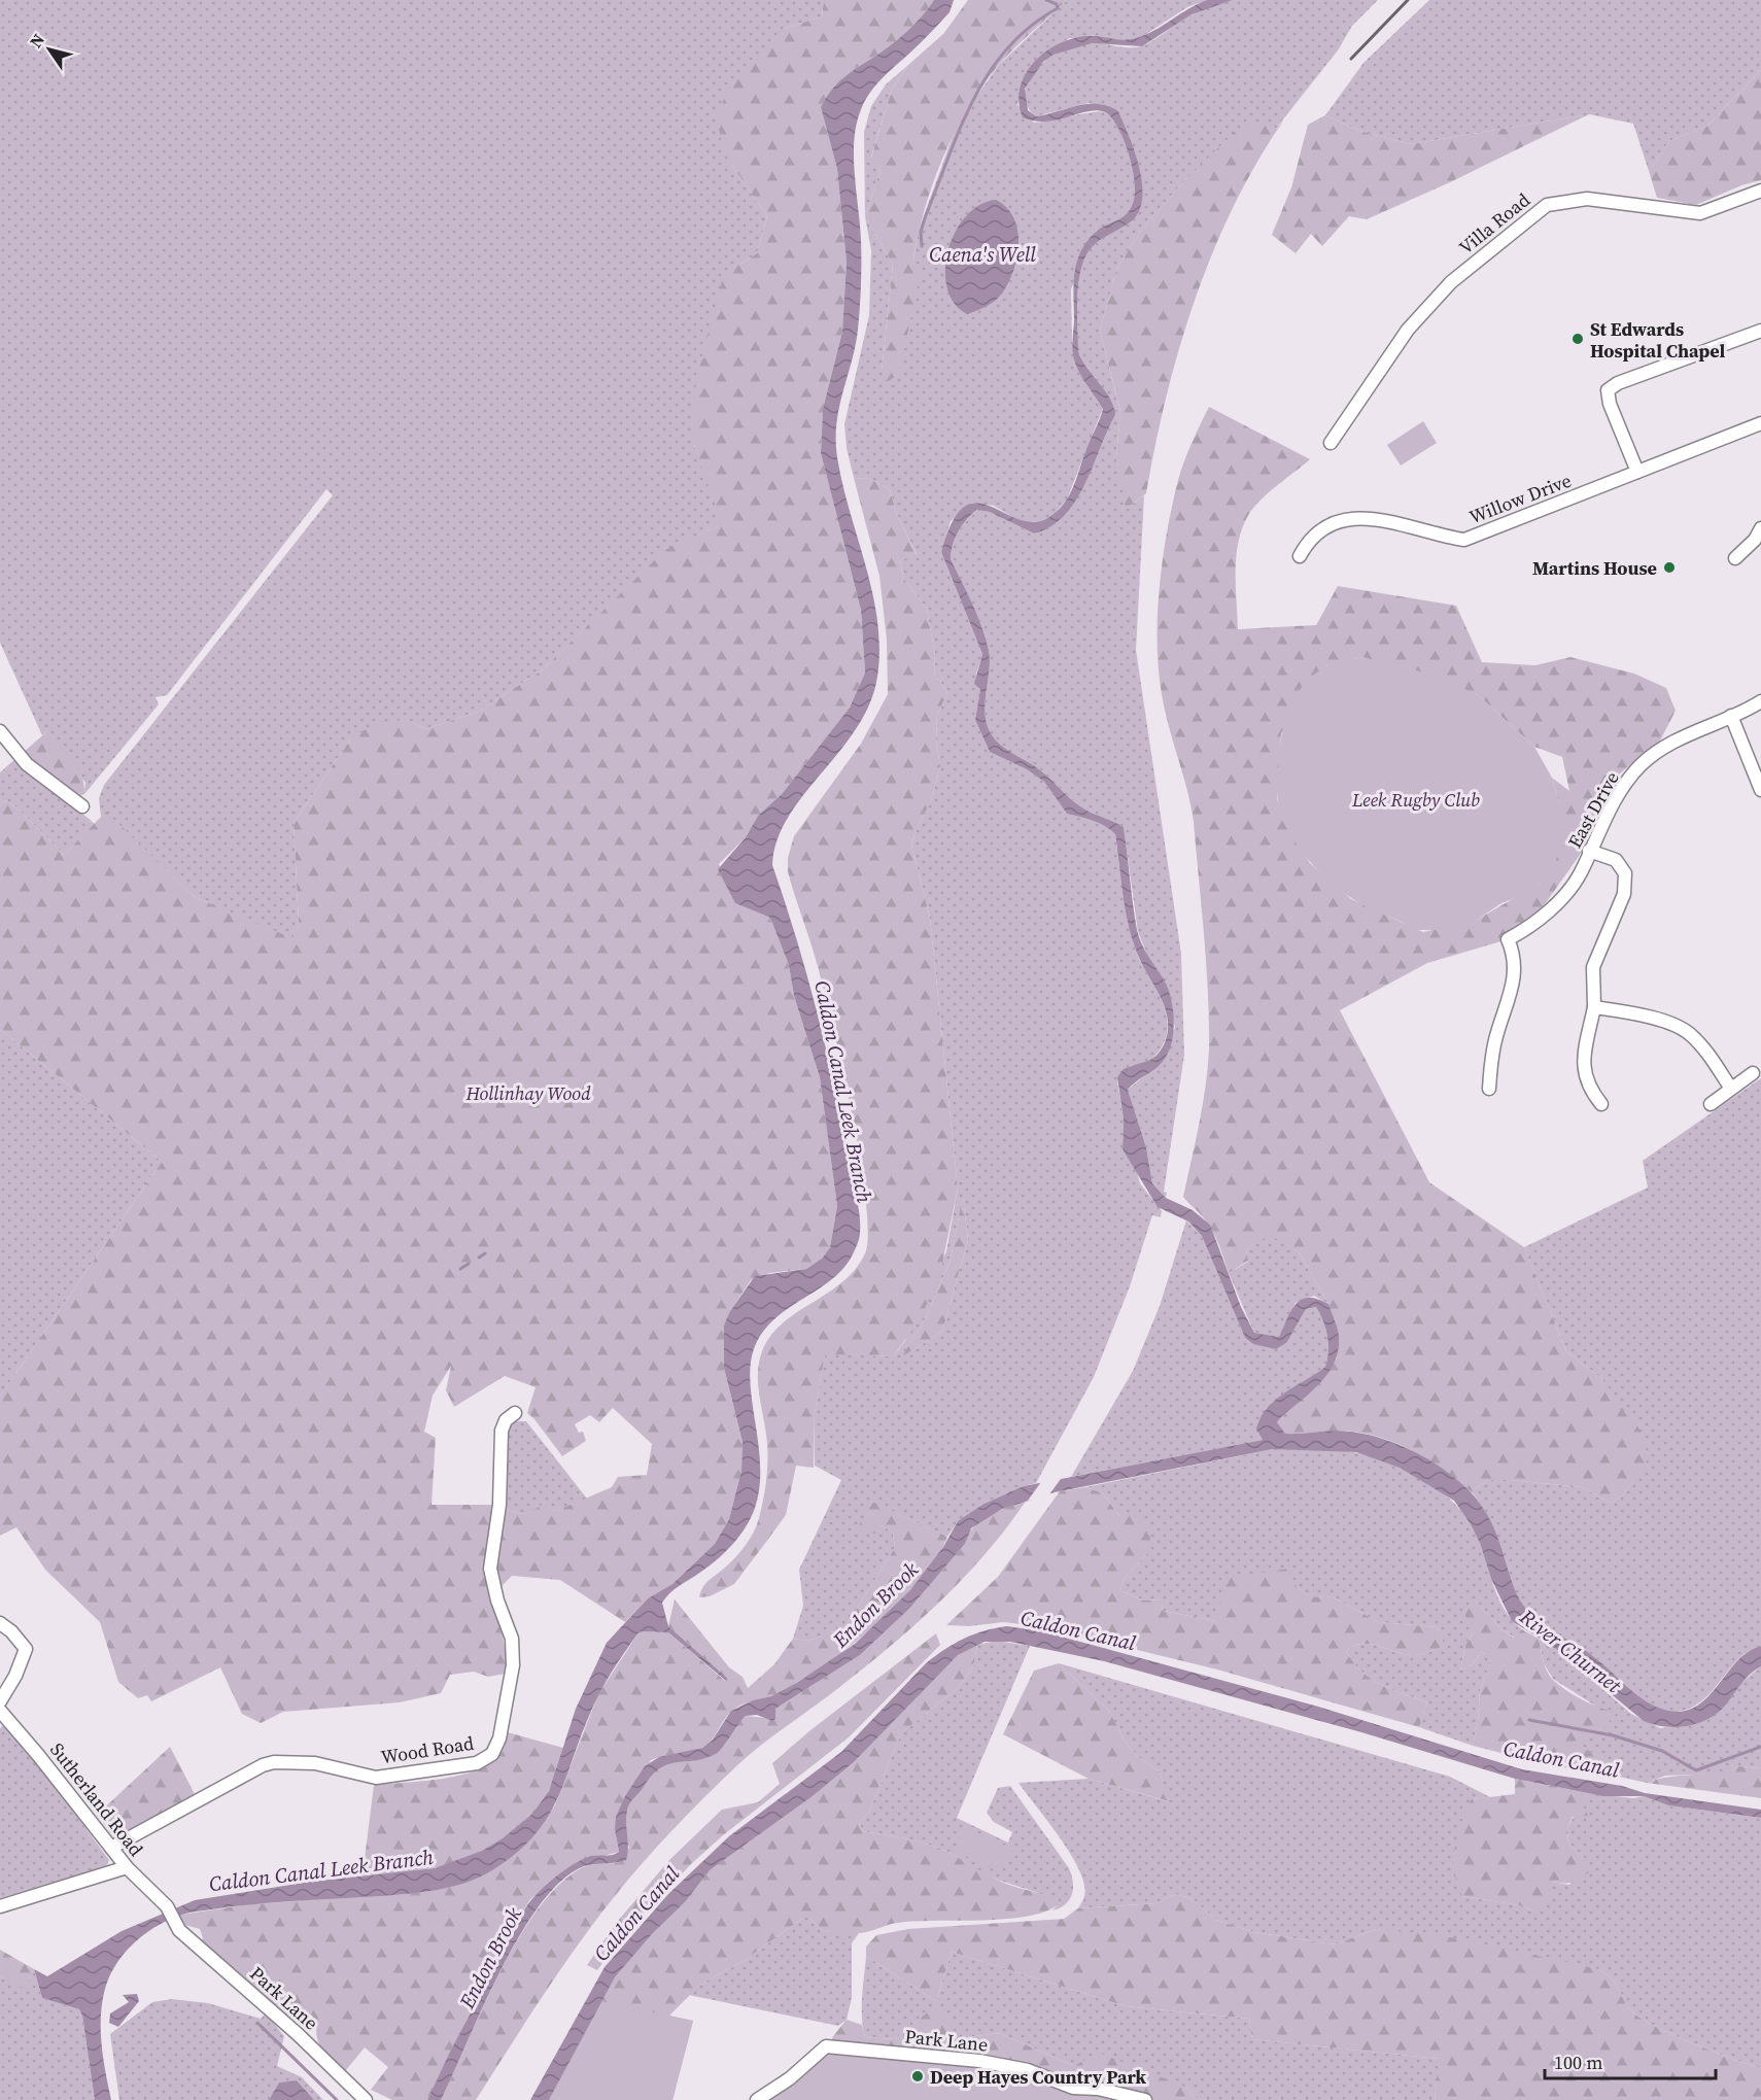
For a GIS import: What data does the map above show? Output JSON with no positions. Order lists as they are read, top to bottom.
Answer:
{
  "streets": {
    "street": [
      "Villa Road",
      "Willow Drive",
      "East Drive",
      "Wood Road",
      "Sutherland Road",
      "Park Lane"
    ]
  },
  "crossings": [
    ["Wood Road", "Sutherland Road"],
    ["Sutherland Road", "Park Lane"]
  ],
  "water": [
    "Caena's Well",
    "Caldon Canal Leek Branch",
    "Endon Brook",
    "Caldon Canal",
    "River Churnet"
  ],
  "parks": ["Leek Rugby Club", "Hollinhay Wood"],
  "places": ["St Edwards Hospital Chapel", "Martins House", "Deep Hayes Country Park"],
  "scale_bar": "100 m",
  "north": "top left"
}
